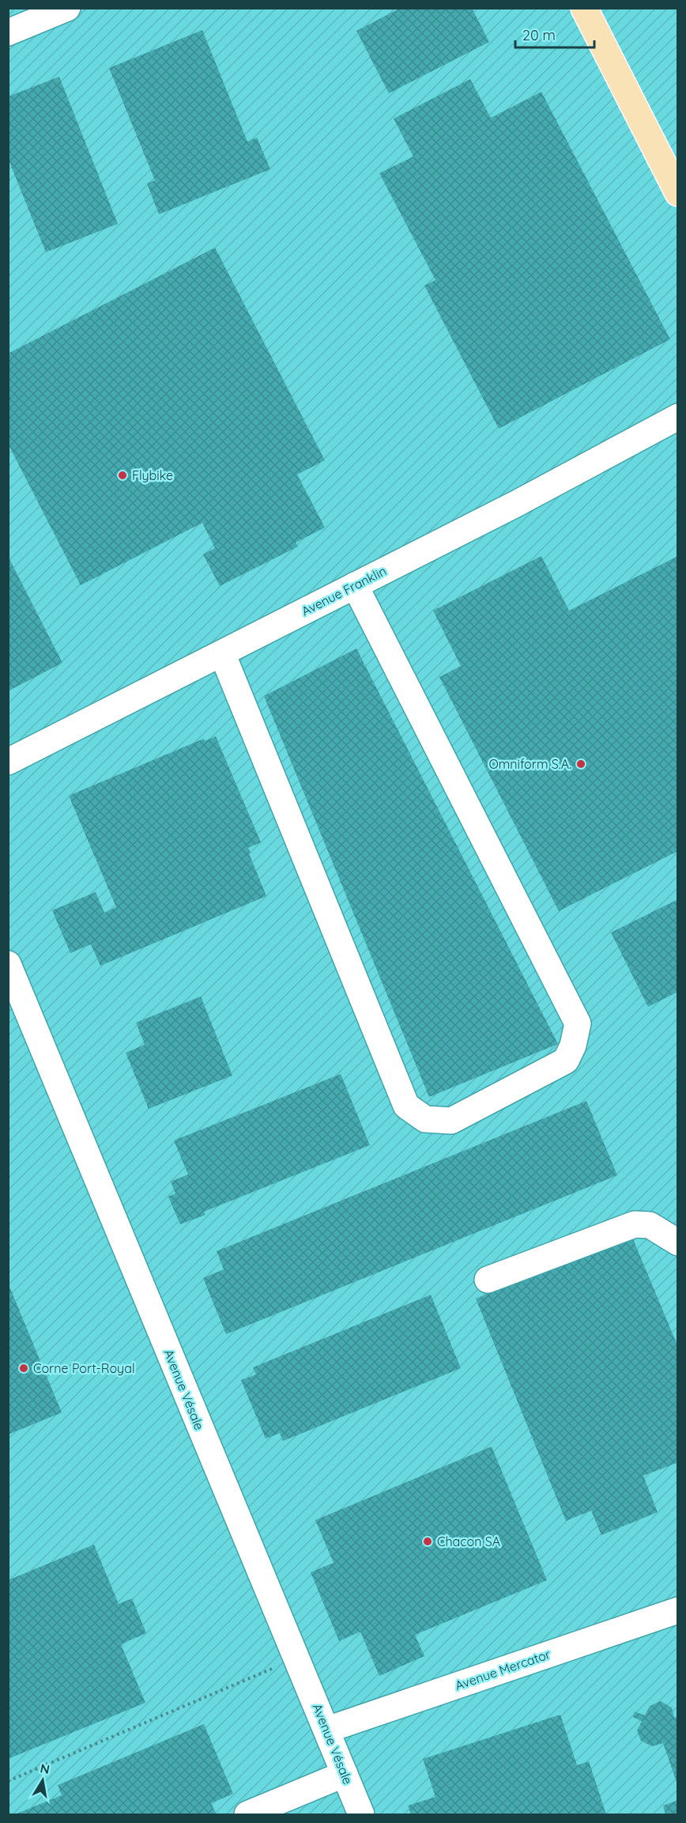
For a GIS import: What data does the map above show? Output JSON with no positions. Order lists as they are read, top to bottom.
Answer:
{
  "streets": {
    "street": ["Avenue Franklin", "Avenue Vésale", "Avenue Mercator"]
  },
  "crossings": [
    ["Avenue Vésale", "Avenue Mercator"]
  ],
  "places": [
    "Flybike",
    "Omniform S.A.",
    "Corne Port-Royal",
    "Chacon SA"
  ],
  "scale_bar": "20 m",
  "north": "top"
}
